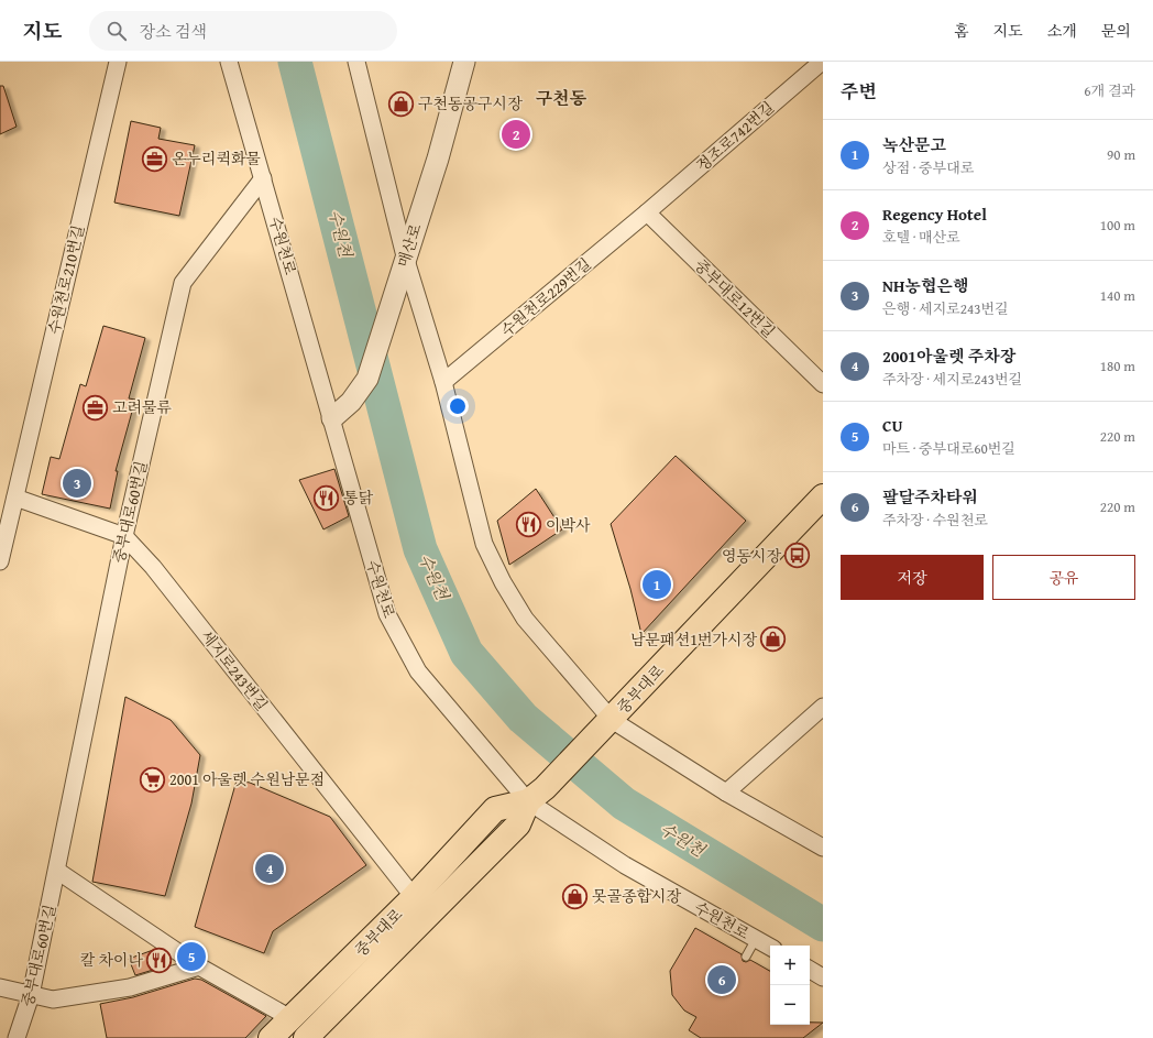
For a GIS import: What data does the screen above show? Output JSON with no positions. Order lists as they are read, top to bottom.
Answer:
{
  "streets": {
    "main road": ["중부대로"],
    "street": [
      "정조로742번길",
      "수원천로",
      "매산로",
      "수원천로210번길",
      "수원천로229번길",
      "중부대로12번길",
      "중부대로60번길",
      "세지로243번길"
    ]
  },
  "crossings": [
    ["정조로742번길", "수원천로229번길"],
    ["정조로742번길", "중부대로12번길"],
    ["수원천로", "매산로"],
    ["수원천로", "중부대로60번길"],
    ["수원천로", "중부대로"],
    ["수원천로210번길", "세지로243번길"],
    ["수원천로229번길", "중부대로12번길"],
    ["중부대로60번길", "세지로243번길"],
    ["세지로243번길", "중부대로"]
  ],
  "districts": ["구천동"],
  "water": ["수원천"],
  "places": {
    "shop": ["구천동공구시장", "남문패션1번가시장", "못골종합시장"],
    "office": ["온누리퀵화물", "고려물류"],
    "restaurant": ["통닭", "이박사", "칼 차이나"],
    "bus stop": ["영동시장"],
    "supermarket": ["2001 아울렛 수원남문점"]
  },
  "page": {
    "header": "지도",
    "search": "장소 검색",
    "nav": [
      "홈",
      "지도",
      "소개",
      "문의"
    ],
    "heading": ["주변", "6개 결과"],
    "pins": [
      "2",
      "3",
      "1",
      "4",
      "5",
      "6"
    ],
    "list": [
      {
        "mark": "1",
        "name": "녹산문고",
        "note": "상점 · 중부대로",
        "value": "90 m"
      },
      {
        "mark": "2",
        "name": "Regency Hotel",
        "note": "호텔 · 매산로",
        "value": "100 m"
      },
      {
        "mark": "3",
        "name": "NH농협은행",
        "note": "은행 · 세지로243번길",
        "value": "140 m"
      },
      {
        "mark": "4",
        "name": "2001아울렛 주차장",
        "note": "주차장 · 세지로243번길",
        "value": "180 m"
      },
      {
        "mark": "5",
        "name": "CU",
        "note": "마트 · 중부대로60번길",
        "value": "220 m"
      },
      {
        "mark": "6",
        "name": "팔달주차타워",
        "note": "주차장 · 수원천로",
        "value": "220 m"
      }
    ],
    "buttons": ["저장", "공유"],
    "map_buttons": ["+", "−"]
  }
}
